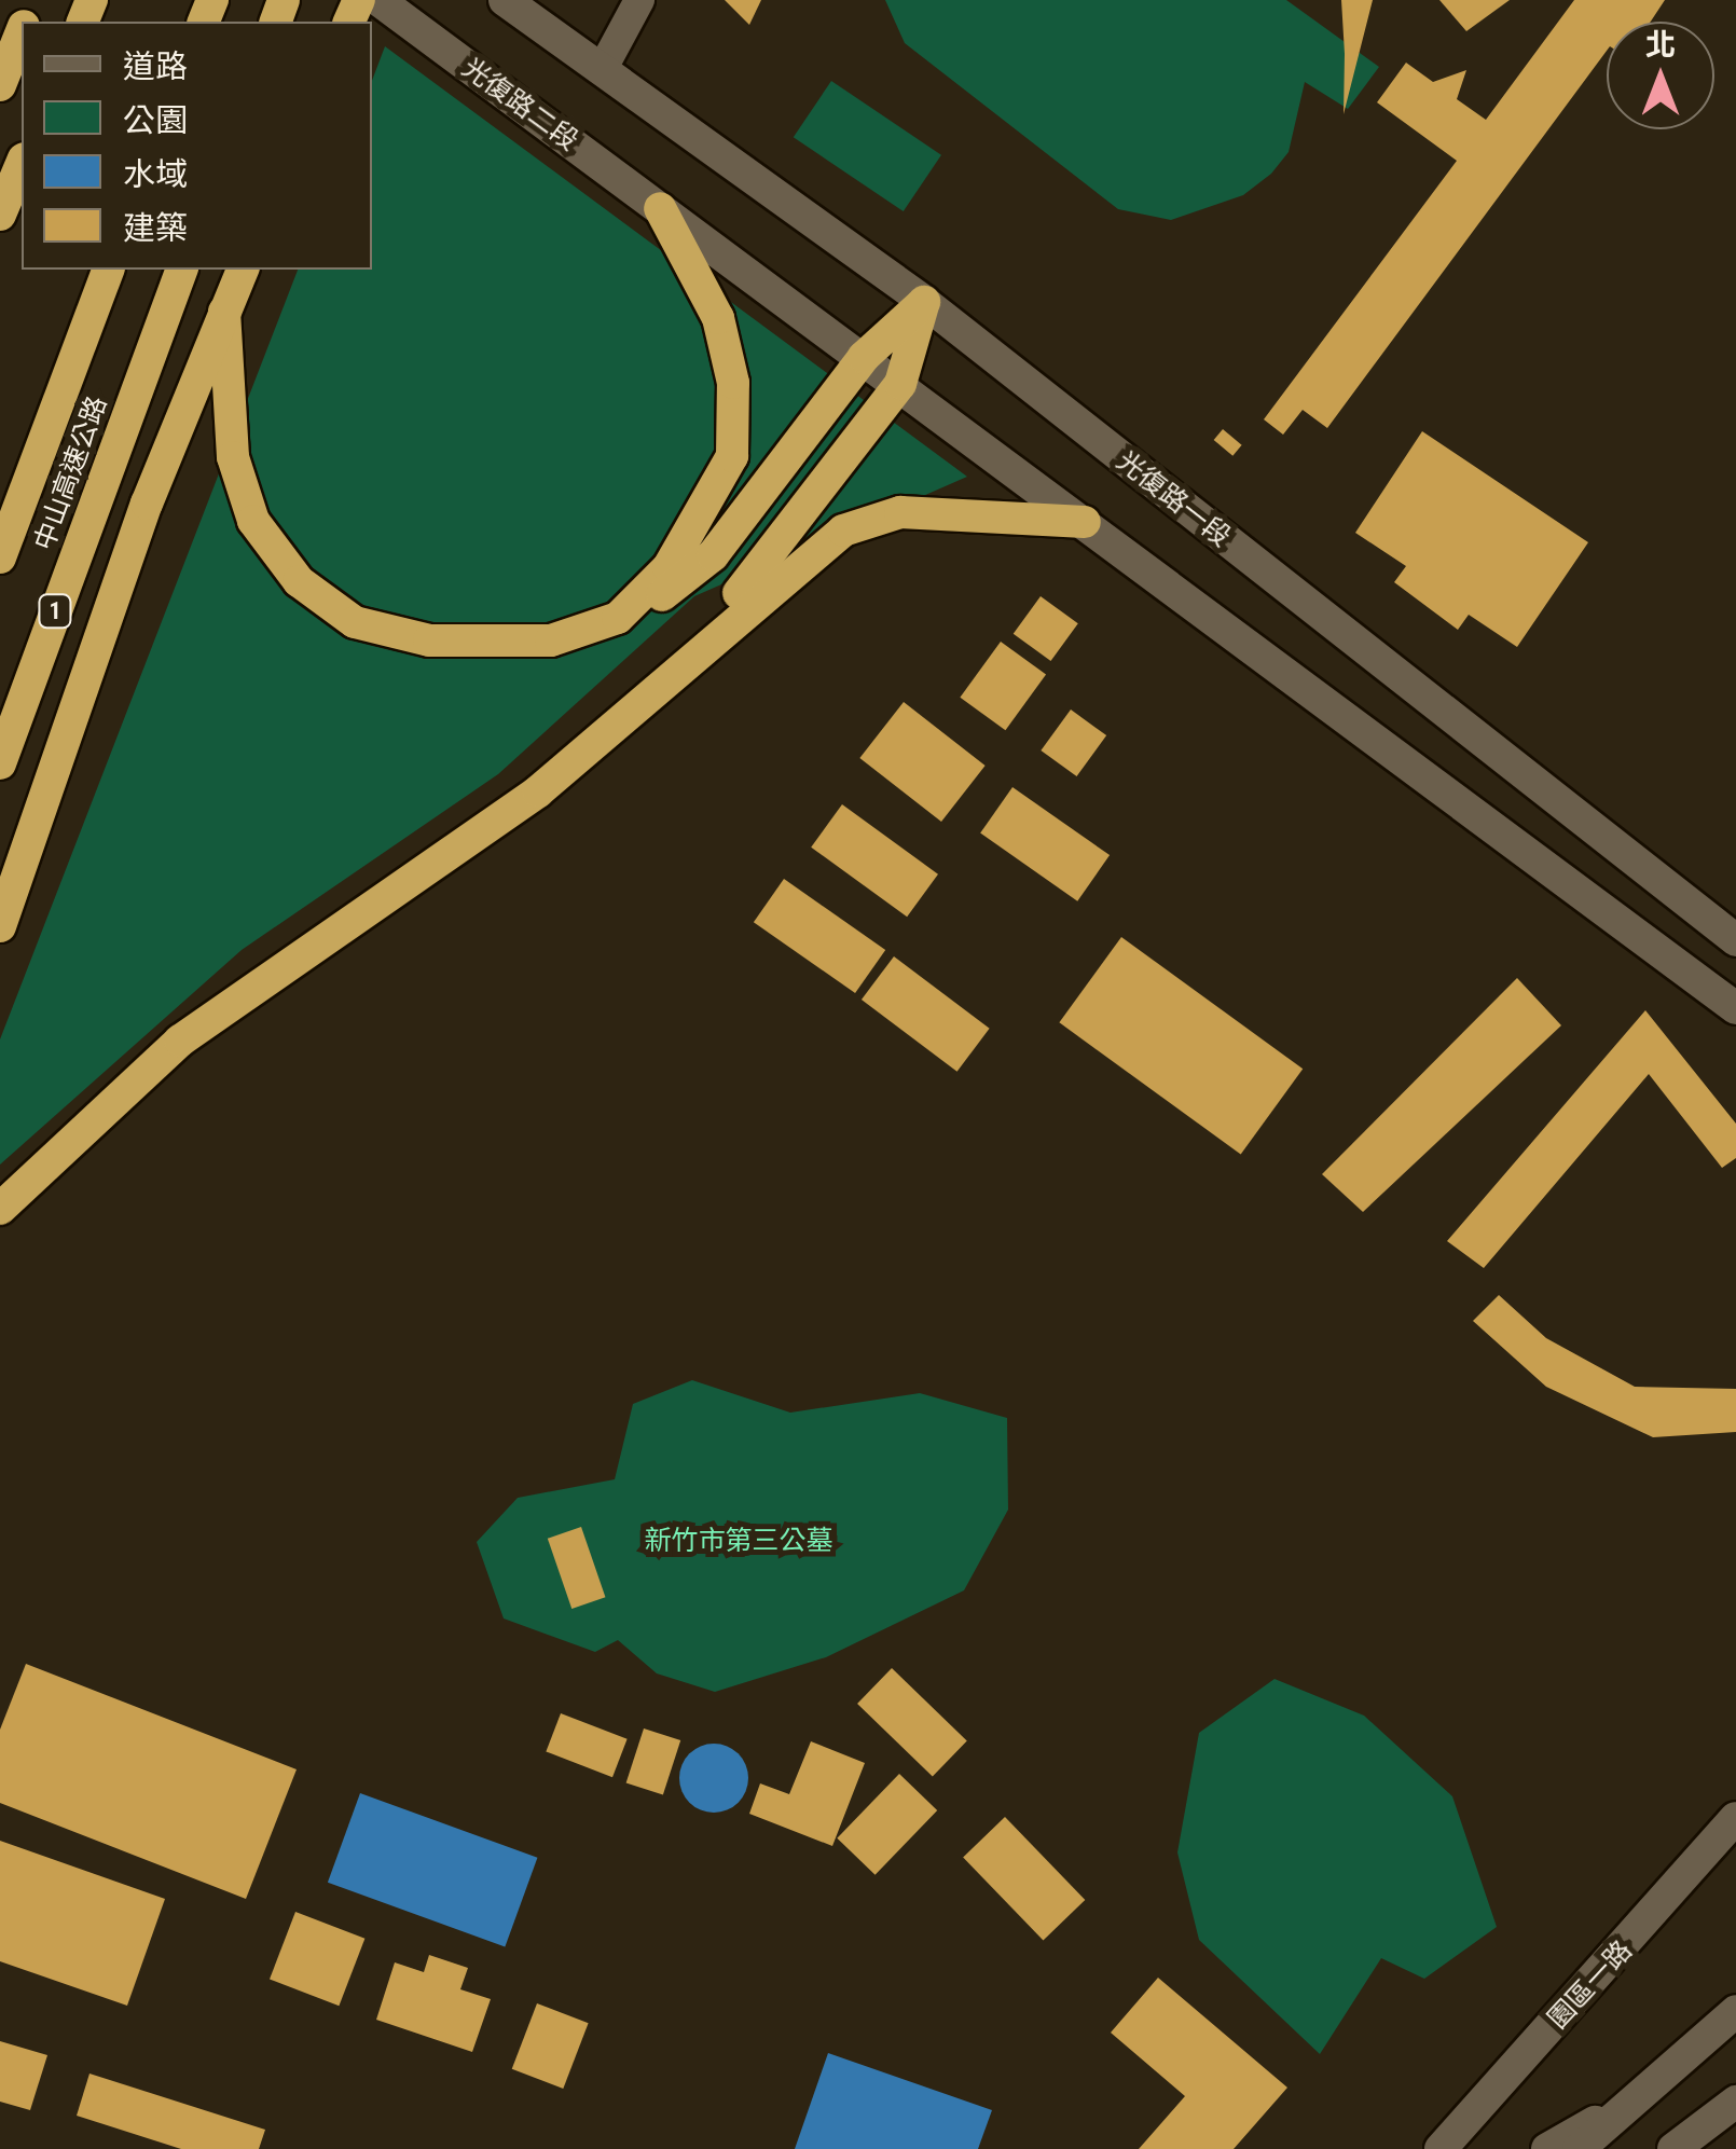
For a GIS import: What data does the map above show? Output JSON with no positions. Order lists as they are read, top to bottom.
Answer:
{
  "streets": {
    "highway": ["中山高速公路", "1"],
    "main road": ["光復路二段", "光復路一段", "園區一路"]
  },
  "parks": ["新竹市第三公墓"],
  "legend": [
    "道路",
    "公園",
    "水域",
    "建築"
  ],
  "north": "top"
}
